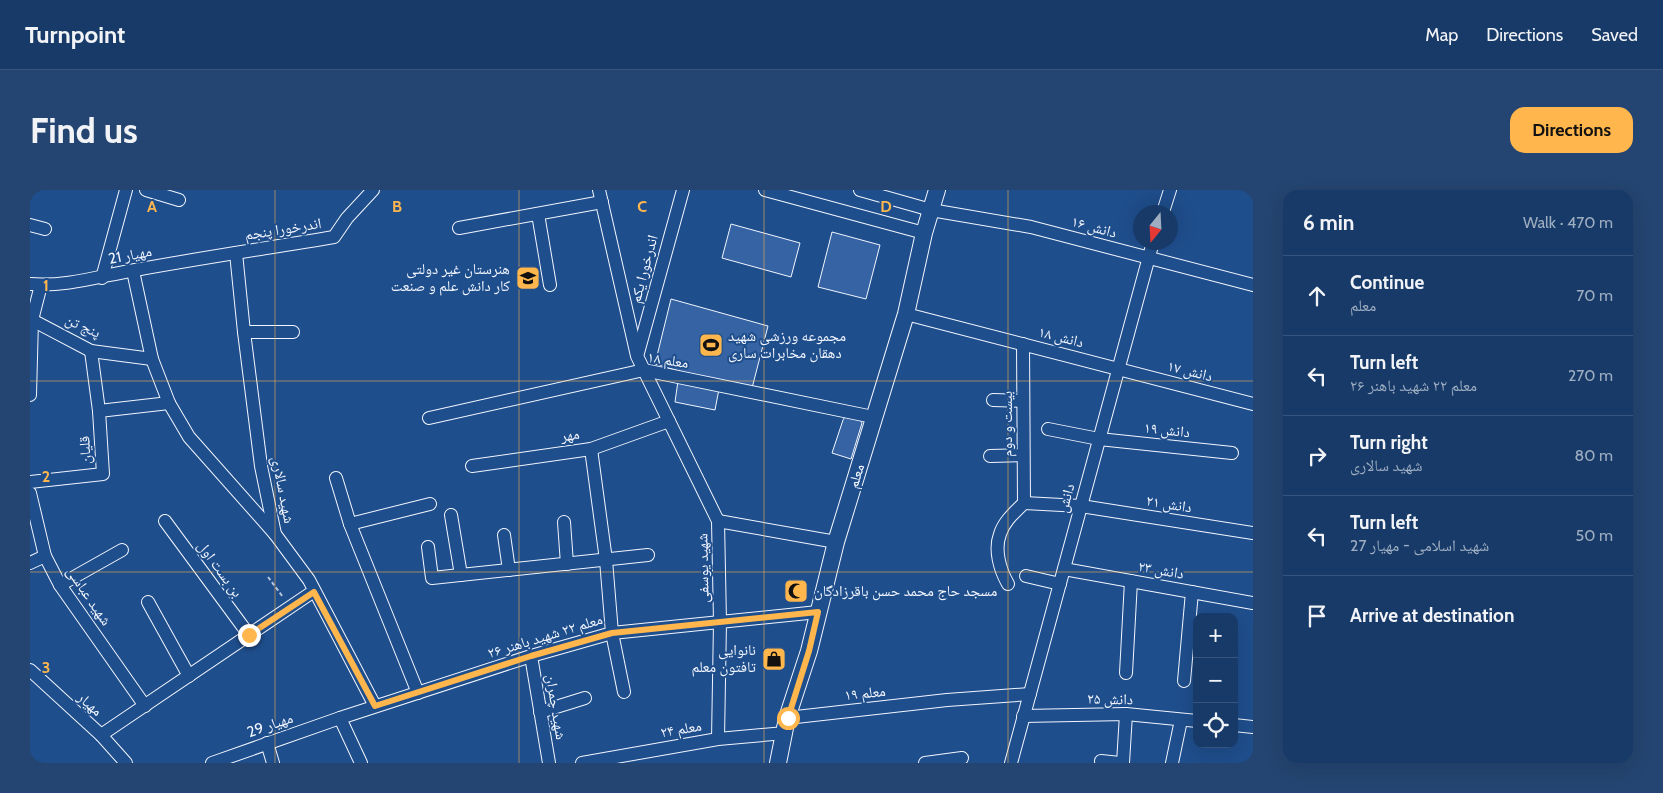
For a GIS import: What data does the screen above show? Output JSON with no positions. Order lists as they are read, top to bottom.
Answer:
{
  "streets": {
    "main road": ["معلم"],
    "street": [
      "دانش ۱۶",
      "اندرخورا پنجم",
      "مهیار 21",
      "اندرخورا یکم",
      "پنج تن",
      "دانش ١٨",
      "معلم ۱۸",
      "دانش ۱۷",
      "بیست و دوم",
      "دانش ١٩",
      "مهر",
      "قلیان",
      "شهید سالاری",
      "دانش",
      "دانش ٢١",
      "شهید یوسفی",
      "بن بست اول",
      "دانش ٢٣",
      "شهید عباسی",
      "معلم ۲۲ شهید باهنر ۲۶",
      "معلم ۱۹",
      "دانش ۲۵",
      "مهیار",
      "شهید چمران",
      "مهیار 29",
      "معلم ۲۴"
    ]
  },
  "crossings": [
    ["دانش ۱۶", "معلم"],
    ["دانش ۱۶", "دانش"],
    ["اندرخورا پنجم", "مهیار 21"],
    ["اندرخورا پنجم", "شهید سالاری"],
    ["مهیار 21", "شهید سالاری"],
    ["اندرخورا یکم", "شهید یوسفی"],
    ["پنج تن", "قلیان"],
    ["دانش ١٨", "دانش ۱۷"],
    ["دانش ١٨", "بیست و دوم"],
    ["دانش ١٨", "معلم"],
    ["دانش ١٨", "دانش"],
    ["معلم ۱۸", "معلم"],
    ["معلم ۱۸", "شهید یوسفی"],
    ["دانش ۱۷", "دانش"],
    ["بیست و دوم", "دانش ٢١"],
    ["دانش ١٩", "دانش"],
    ["مهر", "شهید یوسفی"],
    ["معلم", "معلم ۲۲ شهید باهنر ۲۶"],
    ["معلم", "معلم ۱۹"],
    ["معلم", "معلم ۲۴"],
    ["شهید سالاری", "معلم ۲۲ شهید باهنر ۲۶"],
    ["شهید سالاری", "مهیار 29"],
    ["دانش", "دانش ٢١"],
    ["دانش", "دانش ٢٣"],
    ["دانش", "معلم ۱۹"],
    ["دانش", "دانش ۲۵"],
    ["شهید یوسفی", "معلم ۲۲ شهید باهنر ۲۶"],
    ["شهید یوسفی", "معلم ۲۴"],
    ["معلم ۲۲ شهید باهنر ۲۶", "شهید چمران"],
    ["معلم ۲۲ شهید باهنر ۲۶", "مهیار 29"],
    ["معلم ۱۹", "معلم ۲۴"]
  ],
  "places": {
    "school or university": ["هنرستان غیر دولتی کار دانش علم و صنعت"],
    "sports": ["مجموعه ورزشی شهید دهقان مخابرات ساری"],
    "mosque": ["مسجد حاج محمد حسن باقرزادگان"],
    "shop": ["نانوایی تافتون معلم"]
  },
  "north": "bottom",
  "page": {
    "header": "Turnpoint",
    "nav": ["Map", "Directions", "Saved"],
    "buttons": "Directions",
    "title": "Find us",
    "heading": ["6 min", "Walk · 470 m"],
    "list": [
      ["Continue", "معلم", "70 m"],
      ["Turn left", "معلم ۲۲ شهید باهنر ۲۶", "270 m"],
      ["Turn right", "شهید سالاری", "80 m"],
      ["Turn left", "شهید اسلامی - مهیار 27", "50 m"],
      "Arrive at destination"
    ],
    "map_buttons": ["+", "−"]
  },
  "grid": {
    "columns": [
      "A",
      "B",
      "C",
      "D"
    ],
    "rows": ["1", "2", "3"]
  }
}
